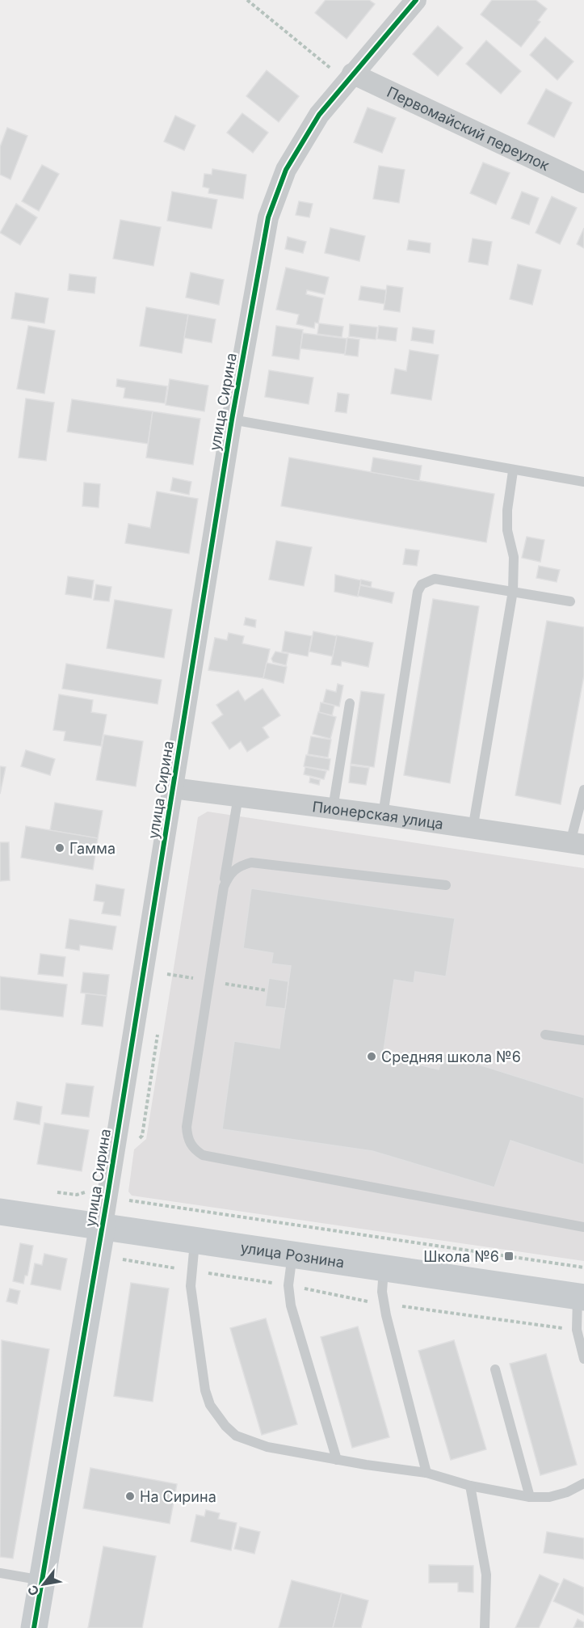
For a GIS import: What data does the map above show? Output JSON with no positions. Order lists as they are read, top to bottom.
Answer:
{
  "streets": {
    "main road": ["улица Сирина", "улица Рознина"],
    "street": ["Первомайский переулок", "Пионерская улица"]
  },
  "crossings": [
    ["Первомайский переулок", "улица Сирина"],
    ["улица Сирина", "Пионерская улица"],
    ["улица Сирина", "улица Рознина"]
  ],
  "places": {
    "other": ["Гамма", "Средняя школа №6", "На Сирина"],
    "transit": ["Школа №6"]
  },
  "north": "bottom left"
}
